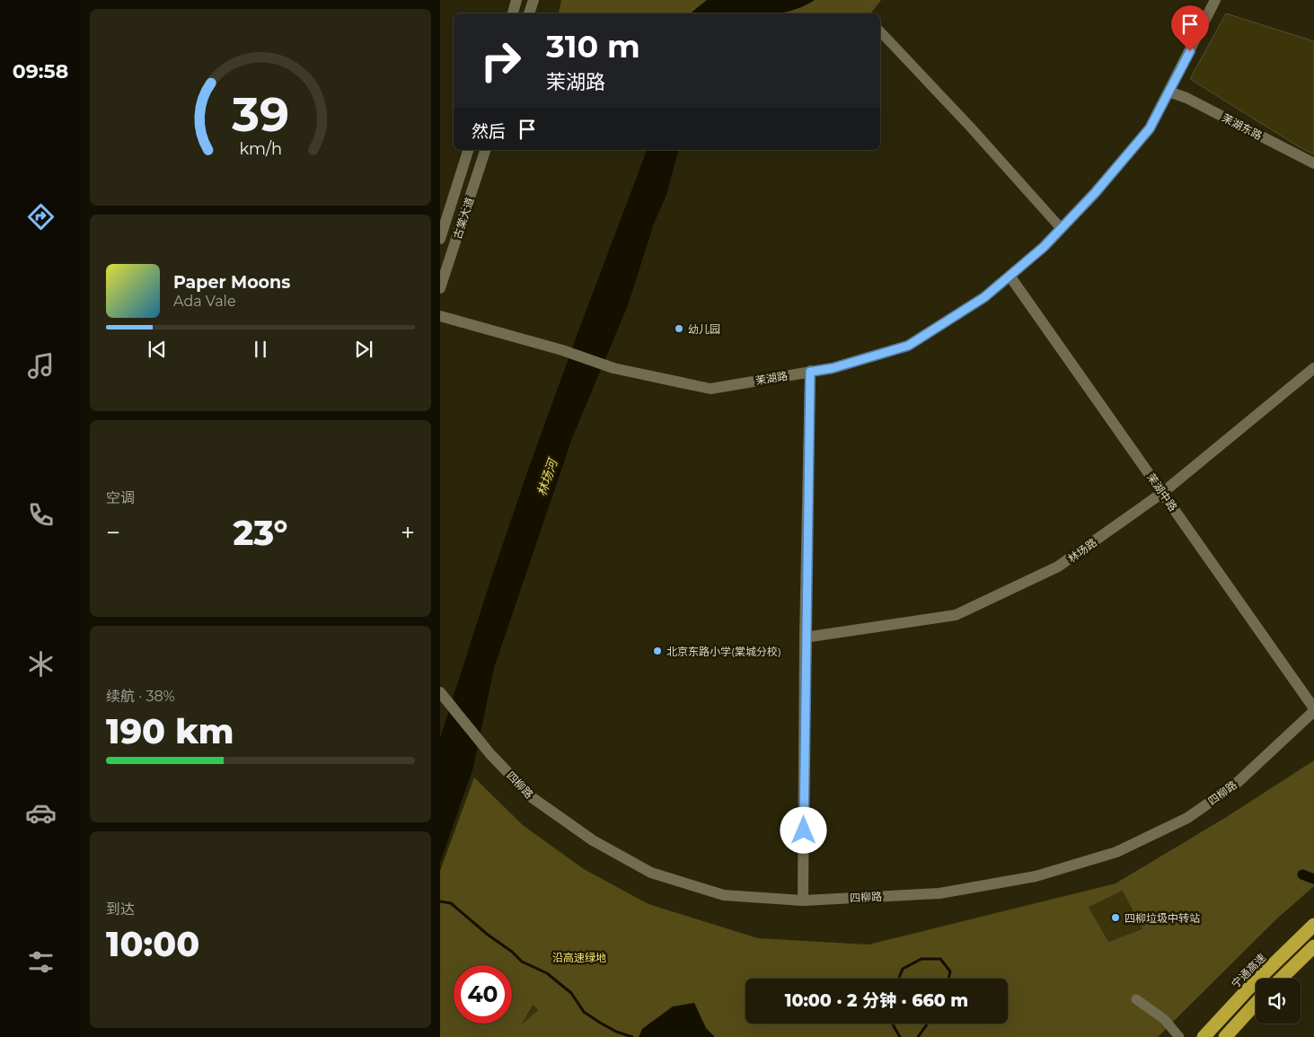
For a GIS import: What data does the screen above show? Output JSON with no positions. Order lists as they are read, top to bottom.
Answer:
{
  "streets": {
    "highway": ["宁通高速"],
    "street": [
      "茉湖东路",
      "古棠大道",
      "茉湖路",
      "茉湖中路",
      "林场路",
      "四柳路"
    ]
  },
  "crossings": [
    ["茉湖东路", "茉湖路"],
    ["茉湖路", "茉湖中路"],
    ["茉湖中路", "林场路"],
    ["茉湖中路", "四柳路"]
  ],
  "water": ["林场河"],
  "parks": ["沿高速绿地"],
  "places": ["幼儿园", "北京东路小学(棠城分校)", "四柳垃圾中转站"],
  "page": {
    "tabs": "09:58",
    "turn": ["310 m", "茉湖路"],
    "then": "然后",
    "song": ["Paper Moons", "Ada Vale"],
    "tile": [
      "空调",
      ["续航 · 38%", "190 km"],
      ["到达", "10:00"]
    ],
    "heat": ["−", "23°", "+"],
    "limit": "40",
    "trip": "10:00 · 2 分钟 · 660 m",
    "gauge": ["39", "km/h"]
  }
}
